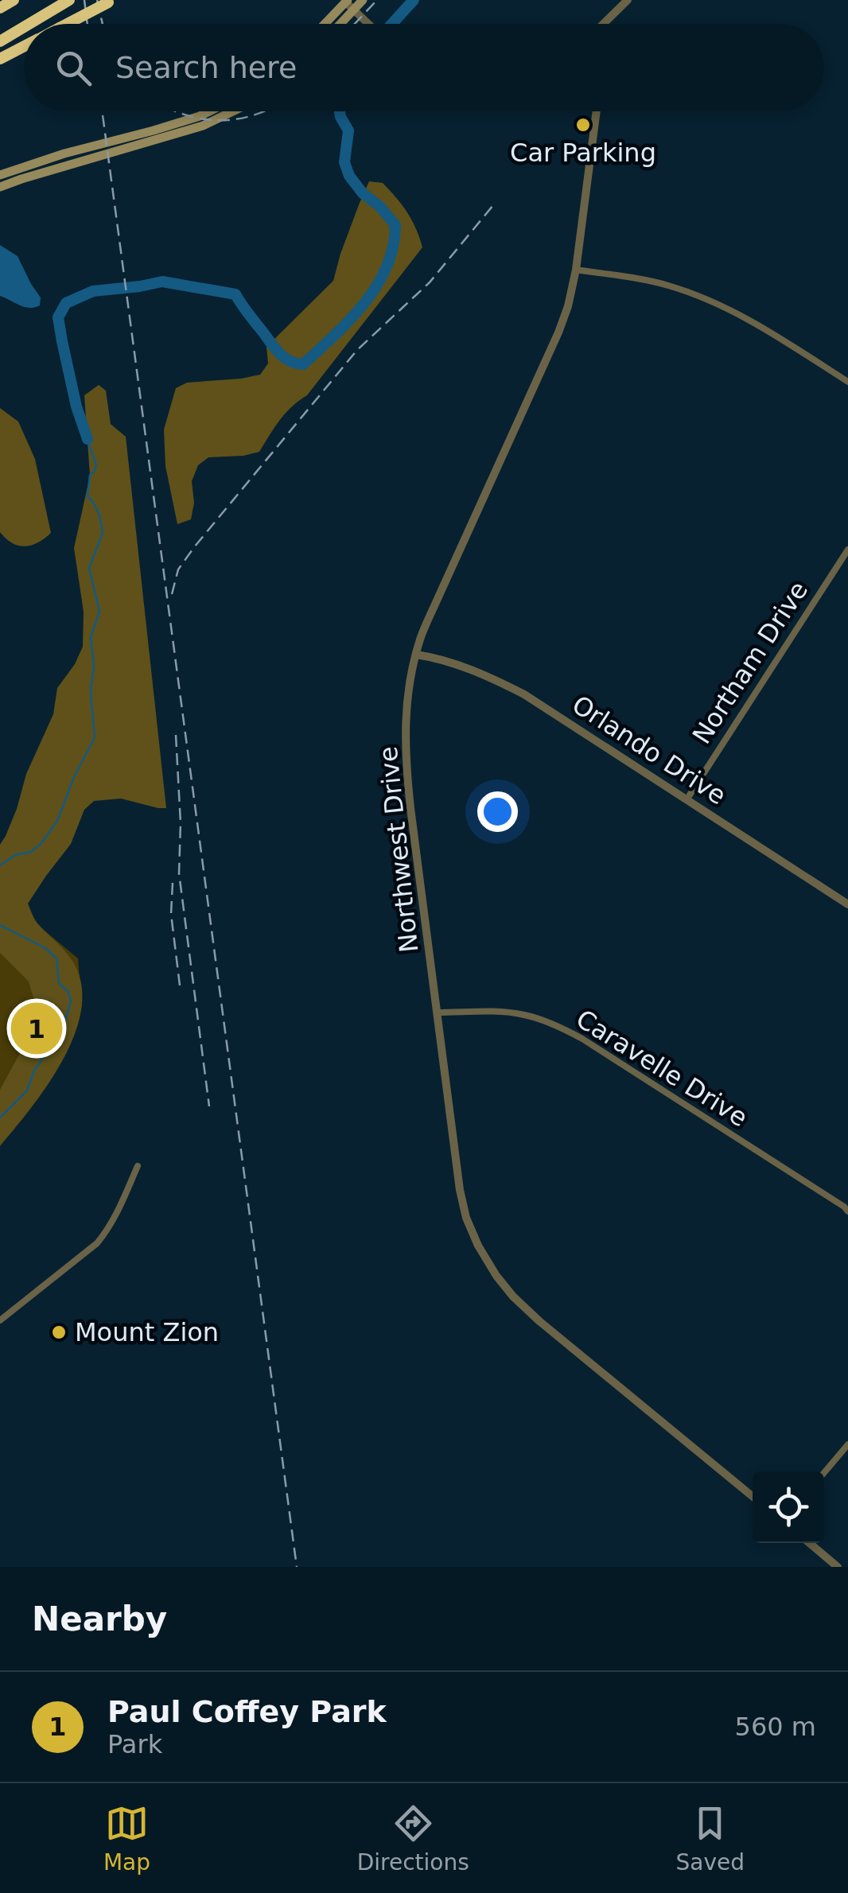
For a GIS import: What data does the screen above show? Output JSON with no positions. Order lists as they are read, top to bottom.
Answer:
{
  "streets": {
    "street": [
      "Northam Drive",
      "Orlando Drive",
      "Northwest Drive",
      "Caravelle Drive"
    ]
  },
  "crossings": [
    ["Northam Drive", "Orlando Drive"],
    ["Orlando Drive", "Northwest Drive"],
    ["Northwest Drive", "Caravelle Drive"]
  ],
  "places": ["Car Parking", "Mount Zion"],
  "page": {
    "search": "Search here",
    "pins": "1",
    "heading": "Nearby",
    "list": [
      {
        "mark": "1",
        "name": "Paul Coffey Park",
        "note": "Park",
        "value": "560 m"
      }
    ],
    "nav": ["Map", "Directions", "Saved"]
  }
}
